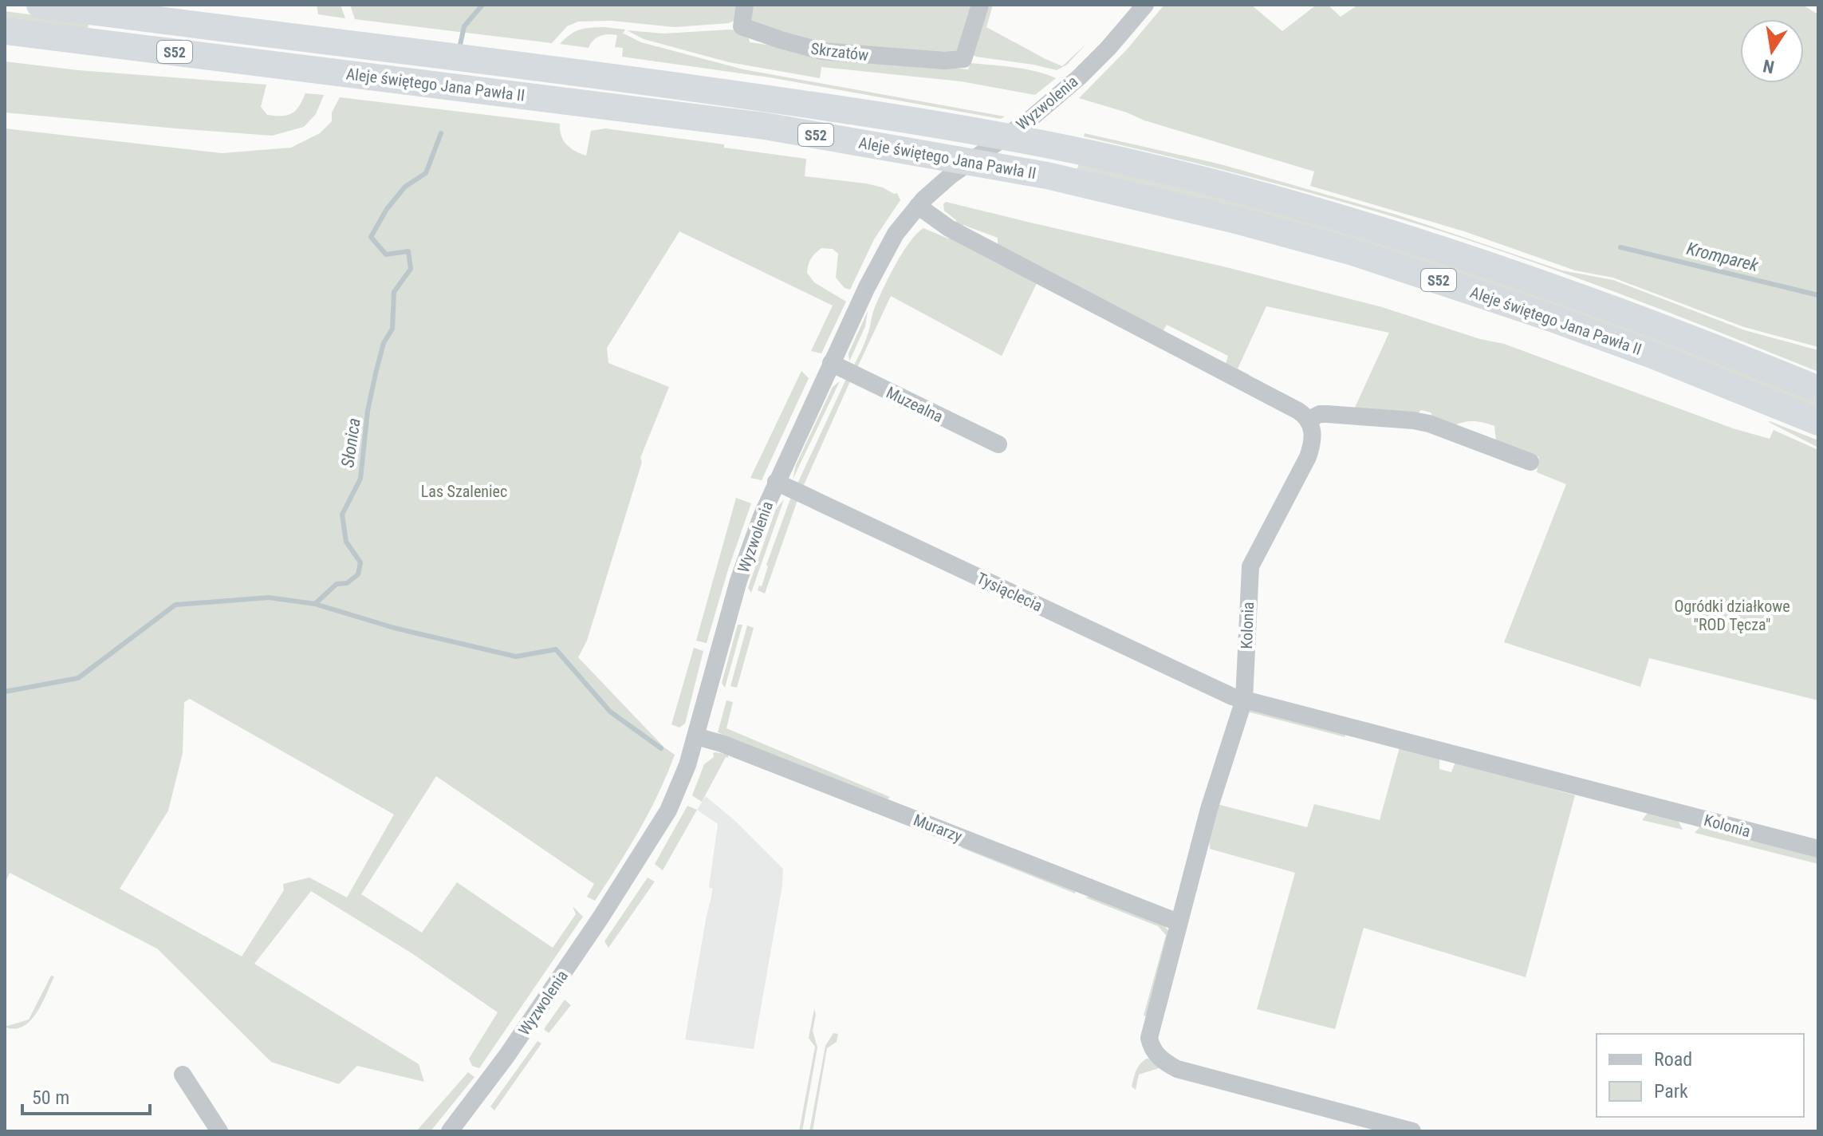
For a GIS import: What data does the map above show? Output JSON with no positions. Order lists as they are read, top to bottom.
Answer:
{
  "streets": {
    "highway": ["S52", "Aleje świętego Jana Pawła II"],
    "street": [
      "Skrzatów",
      "Wyzwolenia",
      "Muzealna",
      "Tysiąclecia",
      "Kolonia",
      "Murarzy"
    ]
  },
  "crossings": [
    ["S52", "Aleje świętego Jana Pawła II"],
    ["Wyzwolenia", "Muzealna"],
    ["Wyzwolenia", "Tysiąclecia"],
    ["Wyzwolenia", "Murarzy"],
    ["Tysiąclecia", "Kolonia"]
  ],
  "water": ["Kromparek", "Słonica"],
  "parks": ["Las Szaleniec", "Ogródki działkowe \"ROD Tęcza\""],
  "legend": ["Road", "Park"],
  "scale_bar": "50 m",
  "north": "bottom"
}
